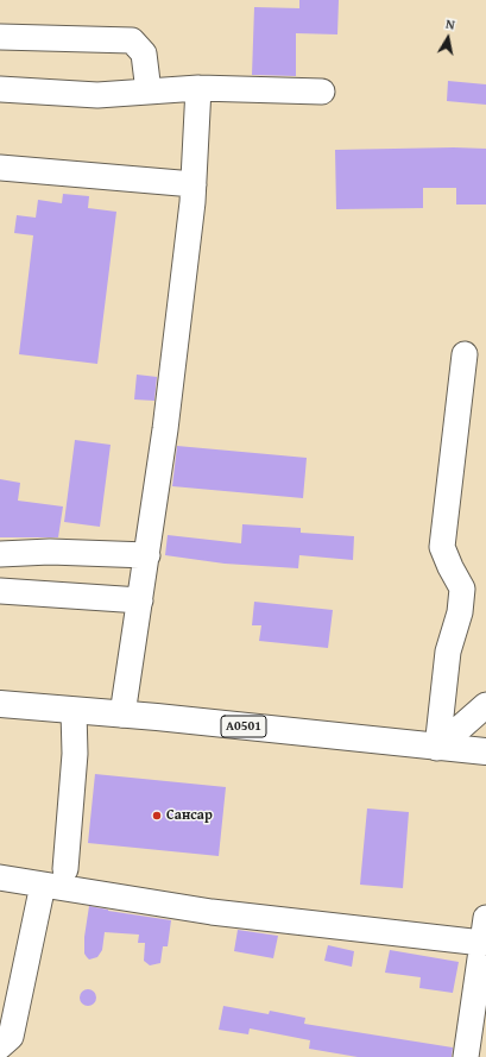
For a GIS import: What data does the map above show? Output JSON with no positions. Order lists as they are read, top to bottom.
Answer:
{
  "streets": {
    "highway": ["A0501"]
  },
  "places": ["Сансар"],
  "north": "top"
}
